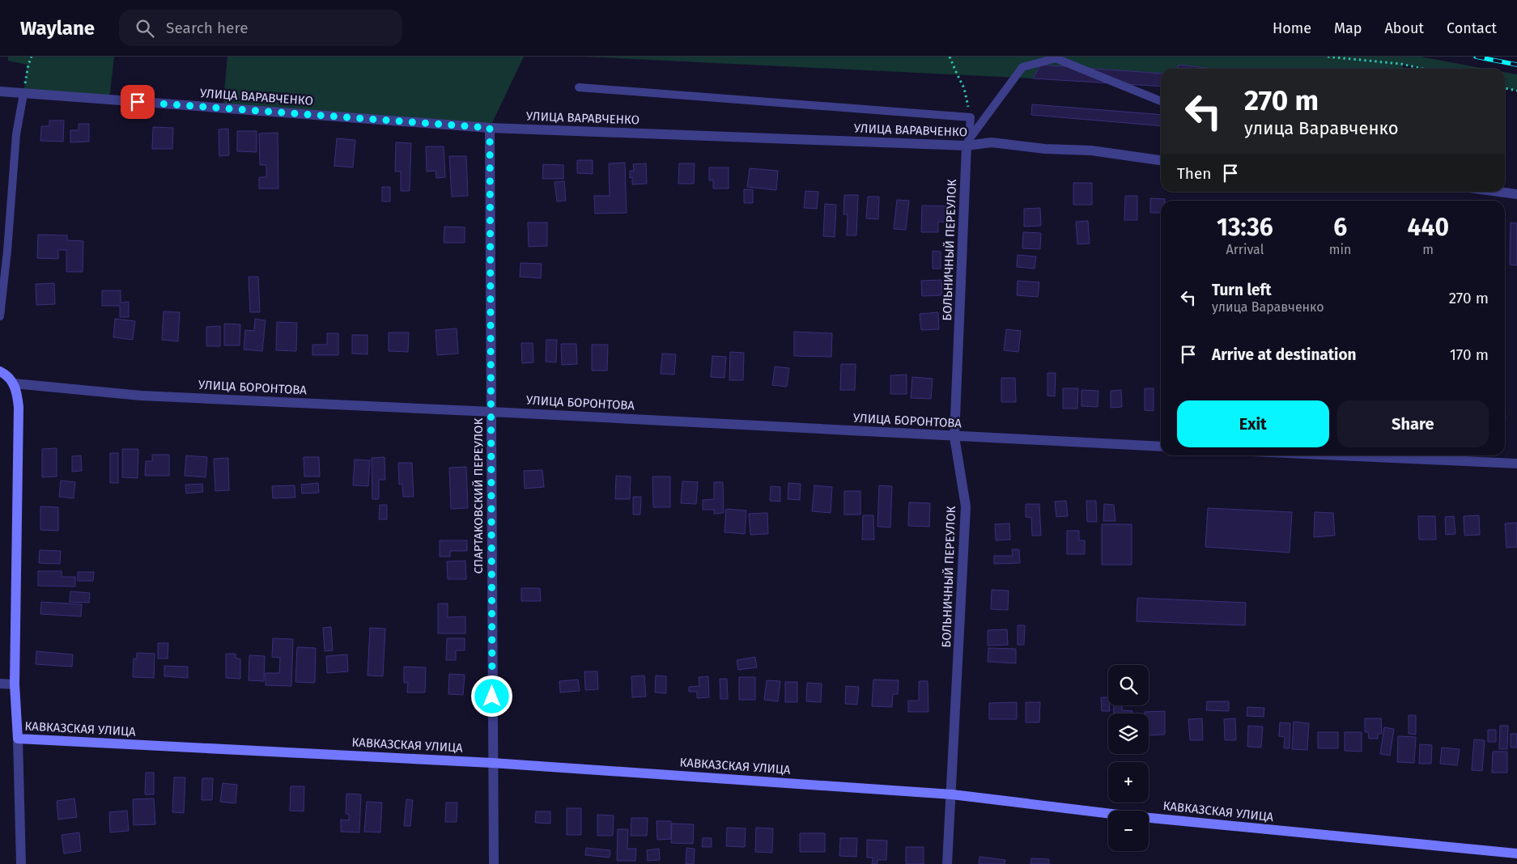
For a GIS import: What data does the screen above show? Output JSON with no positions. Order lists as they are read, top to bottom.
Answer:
{
  "streets": {
    "street": [
      "УЛИЦА ВАРАВЧЕНКО",
      "БОЛЬНИЧНЫЙ ПЕРЕУЛОК",
      "УЛИЦА БОРОНТОВА",
      "СПАРТАКОВСКИЙ ПЕРЕУЛОК",
      "КАВКАЗСКАЯ УЛИЦА"
    ]
  },
  "crossings": [
    ["УЛИЦА ВАРАВЧЕНКО", "БОЛЬНИЧНЫЙ ПЕРЕУЛОК"],
    ["УЛИЦА ВАРАВЧЕНКО", "СПАРТАКОВСКИЙ ПЕРЕУЛОК"],
    ["БОЛЬНИЧНЫЙ ПЕРЕУЛОК", "УЛИЦА БОРОНТОВА"],
    ["БОЛЬНИЧНЫЙ ПЕРЕУЛОК", "КАВКАЗСКАЯ УЛИЦА"],
    ["УЛИЦА БОРОНТОВА", "СПАРТАКОВСКИЙ ПЕРЕУЛОК"],
    ["УЛИЦА БОРОНТОВА", "КАВКАЗСКАЯ УЛИЦА"],
    ["СПАРТАКОВСКИЙ ПЕРЕУЛОК", "КАВКАЗСКАЯ УЛИЦА"]
  ],
  "page": {
    "header": "Waylane",
    "search": "Search here",
    "nav": [
      "Home",
      "Map",
      "About",
      "Contact"
    ],
    "turn": ["270 m", "улица Варавченко"],
    "then": "Then",
    "eta": [
      "13:36",
      "Arrival",
      "6",
      "min",
      "440",
      "m"
    ],
    "list": [
      {
        "name": "Turn left",
        "note": "улица Варавченко",
        "value": "270 m"
      },
      {
        "name": "Arrive at destination",
        "value": "170 m"
      }
    ],
    "buttons": ["Exit", "Share"],
    "map_buttons": ["+", "−"]
  }
}
